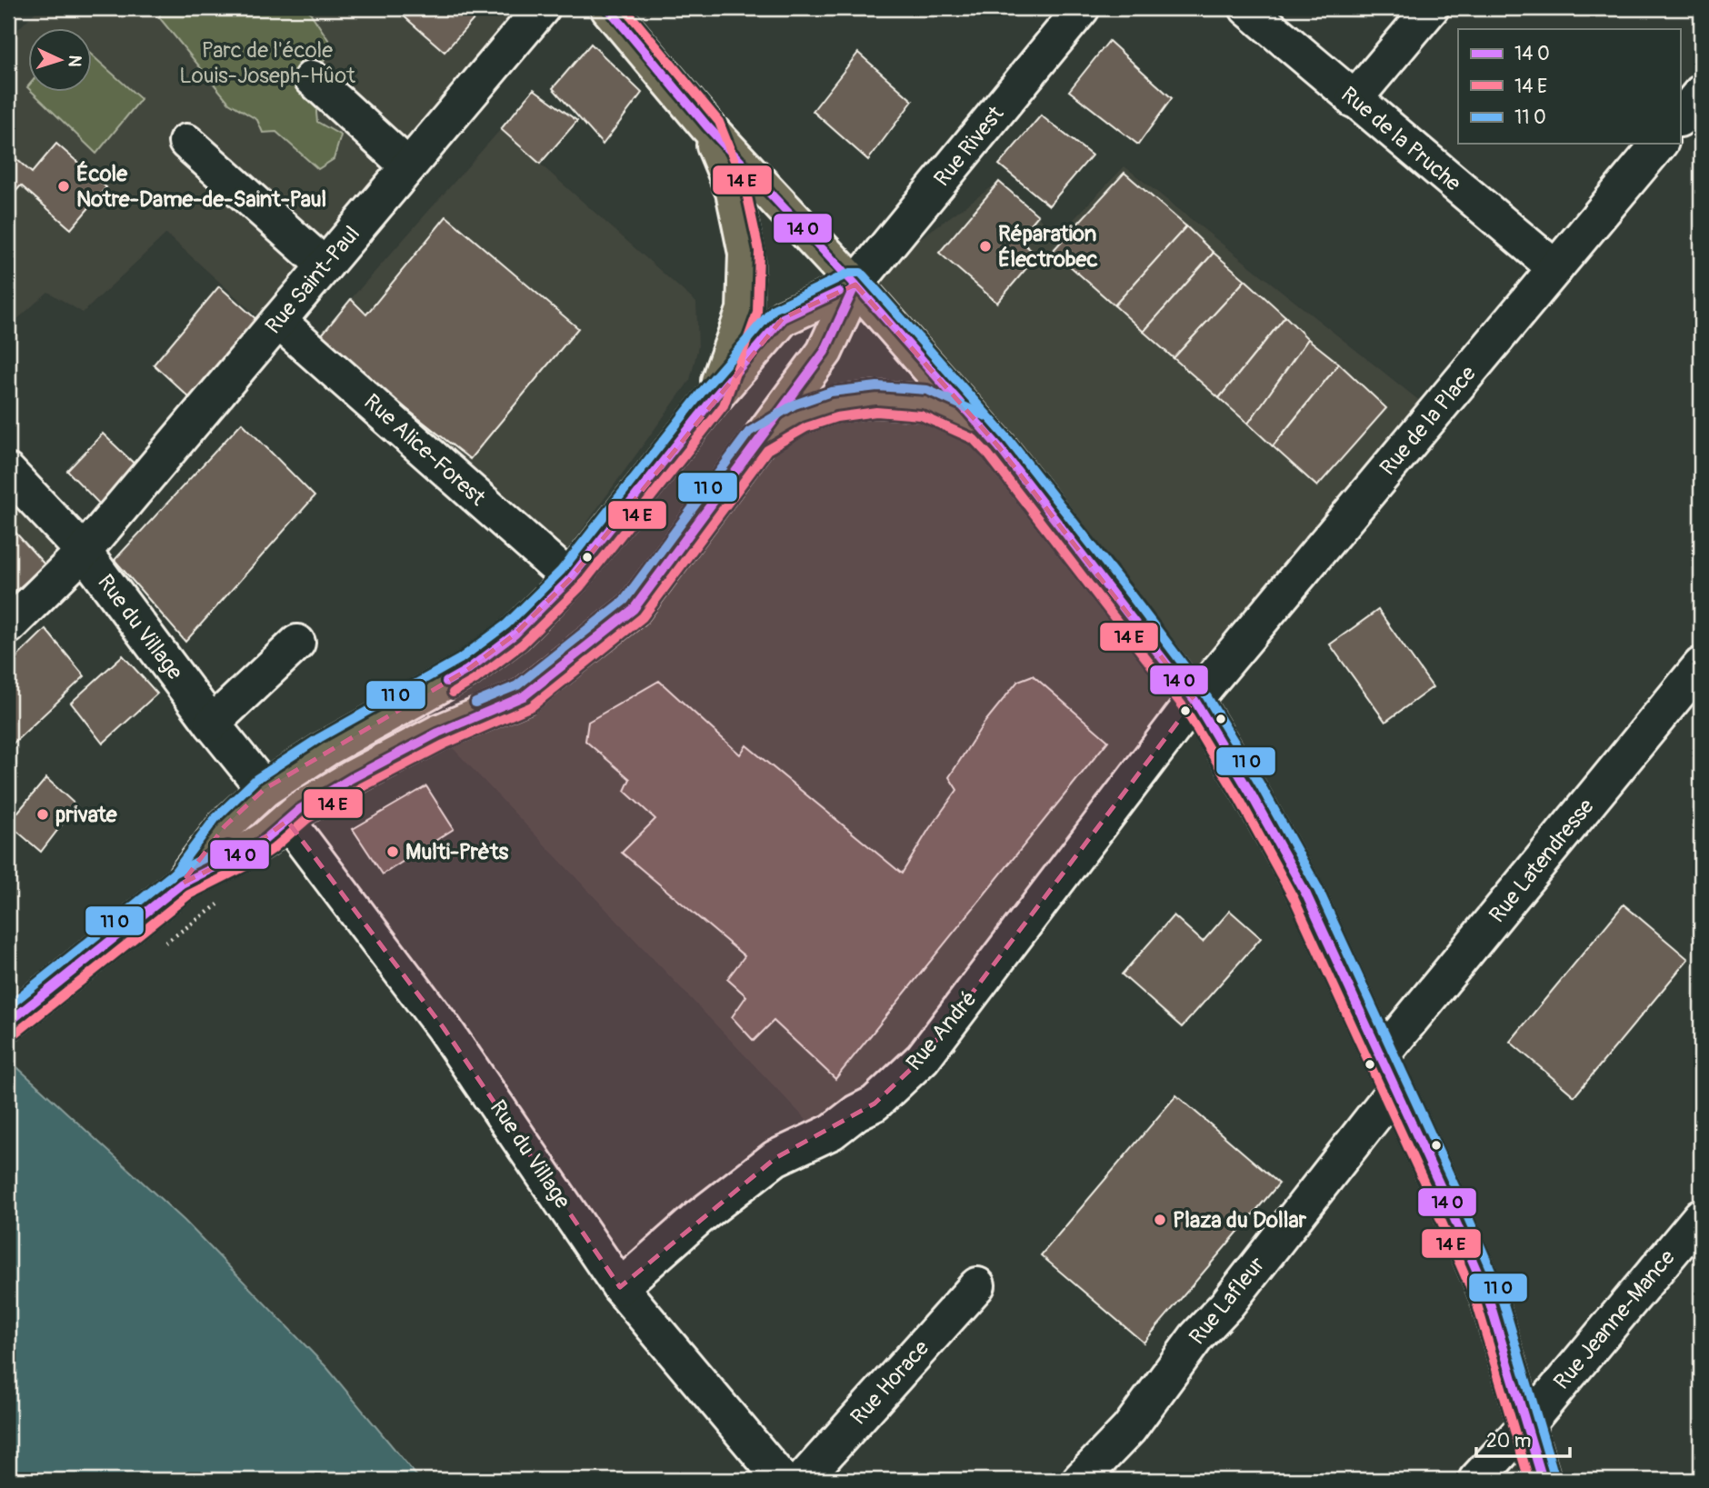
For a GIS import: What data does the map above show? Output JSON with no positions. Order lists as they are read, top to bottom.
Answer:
{
  "streets": {
    "street": [
      "Rue de la Pruche",
      "Rue Rivest",
      "Rue Saint-Paul",
      "Rue de la Place",
      "Rue Alice-Forest",
      "Rue du Village",
      "Rue Latendresse",
      "Rue André",
      "Rue Lafleur",
      "Rue Jeanne-Mance",
      "Rue Horace"
    ]
  },
  "crossings": [
    ["Rue de la Pruche", "Rue de la Place"],
    ["Rue Saint-Paul", "Rue Alice-Forest"],
    ["Rue Saint-Paul", "Rue du Village"],
    ["Rue de la Place", "Rue André"],
    ["Rue du Village", "Rue André"]
  ],
  "parks": ["Parc de l'école Louis-Joseph-Hûot"],
  "places": [
    "École Notre-Dame-de-Saint-Paul",
    "Réparation Électrobec",
    "private",
    "Multi-Prèts",
    "Plaza du Dollar"
  ],
  "legend": ["14 O", "14 E", "11 O"],
  "scale_bar": "20 m",
  "north": "right"
}
